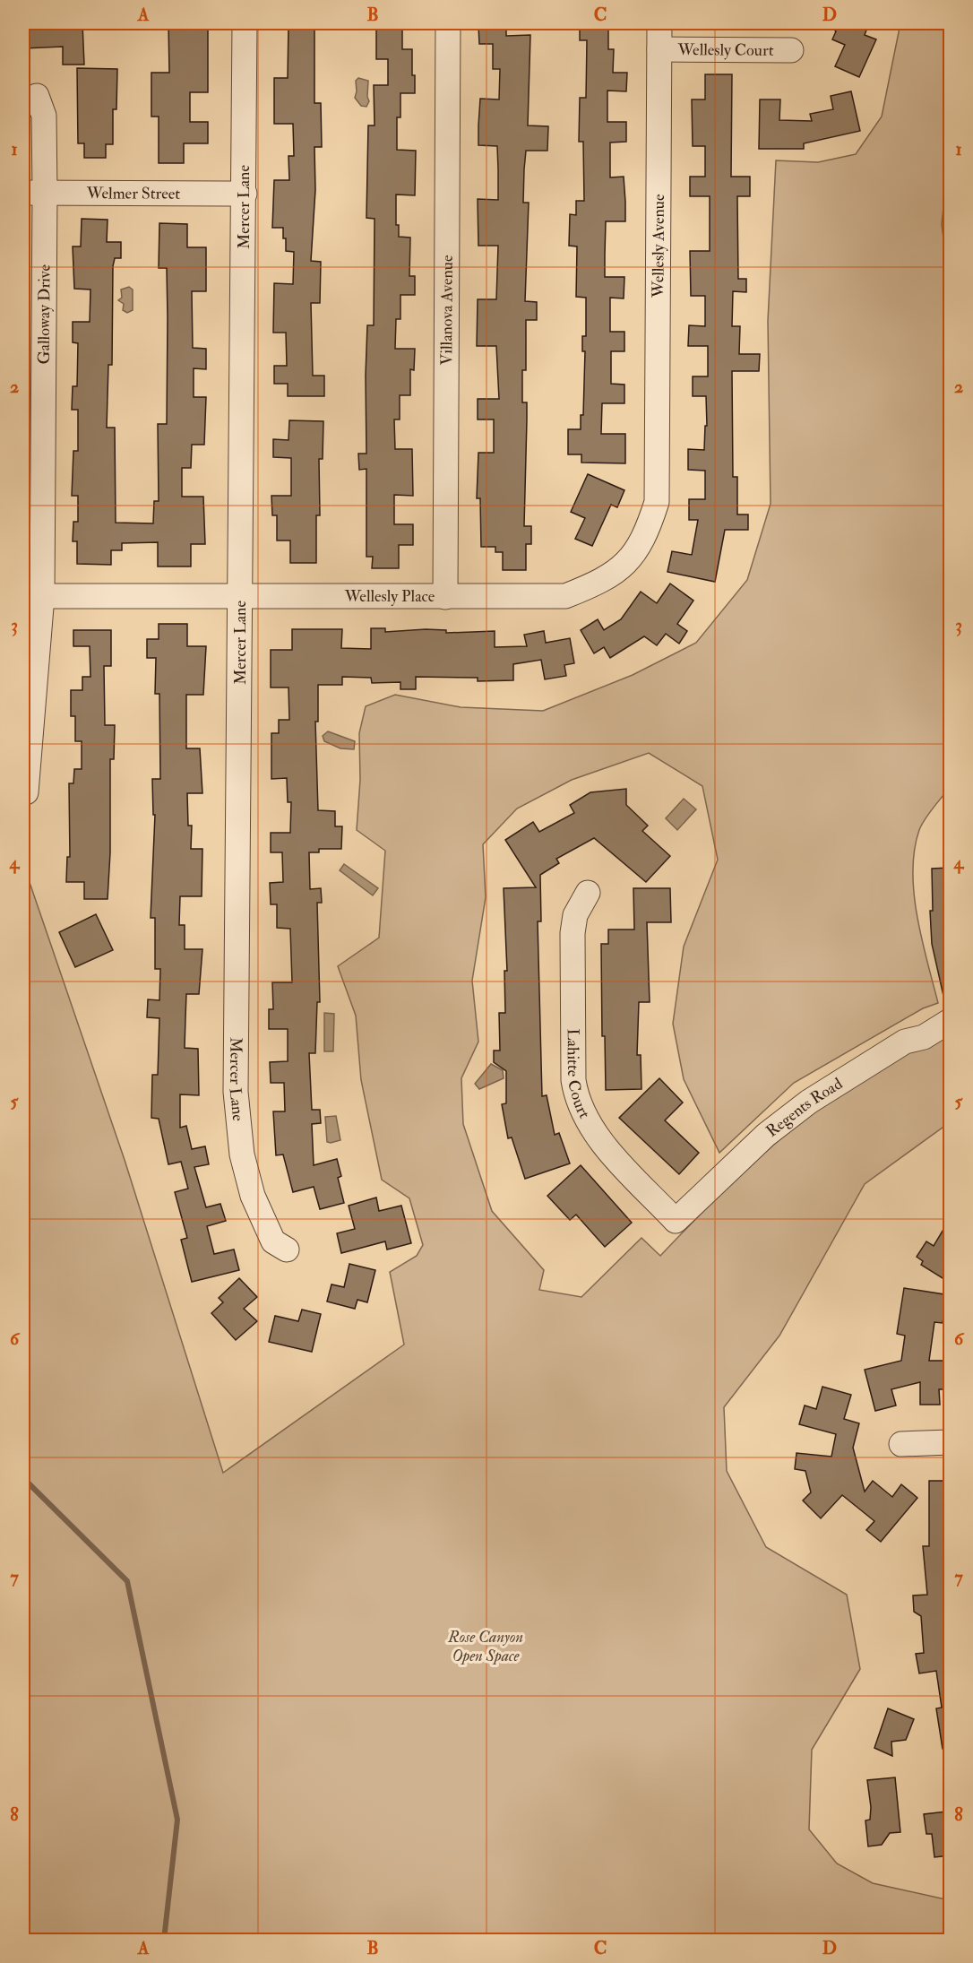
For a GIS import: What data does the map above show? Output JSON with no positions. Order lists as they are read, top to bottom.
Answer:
{
  "streets": {
    "street": [
      "Wellesly Court",
      "Welmer Street",
      "Mercer Lane",
      "Wellesly Avenue",
      "Villanova Avenue",
      "Galloway Drive",
      "Wellesly Place",
      "Lahitte Court",
      "Regents Road"
    ]
  },
  "crossings": [
    ["Wellesly Court", "Wellesly Avenue"],
    ["Welmer Street", "Mercer Lane"],
    ["Welmer Street", "Galloway Drive"],
    ["Mercer Lane", "Wellesly Place"],
    ["Wellesly Avenue", "Wellesly Place"],
    ["Villanova Avenue", "Wellesly Place"],
    ["Galloway Drive", "Wellesly Place"],
    ["Lahitte Court", "Regents Road"]
  ],
  "parks": ["Rose Canyon Open Space"],
  "grid": {
    "columns": [
      "A",
      "B",
      "C",
      "D"
    ],
    "rows": [
      "1",
      "2",
      "3",
      "4",
      "5",
      "6",
      "7",
      "8"
    ]
  }
}
